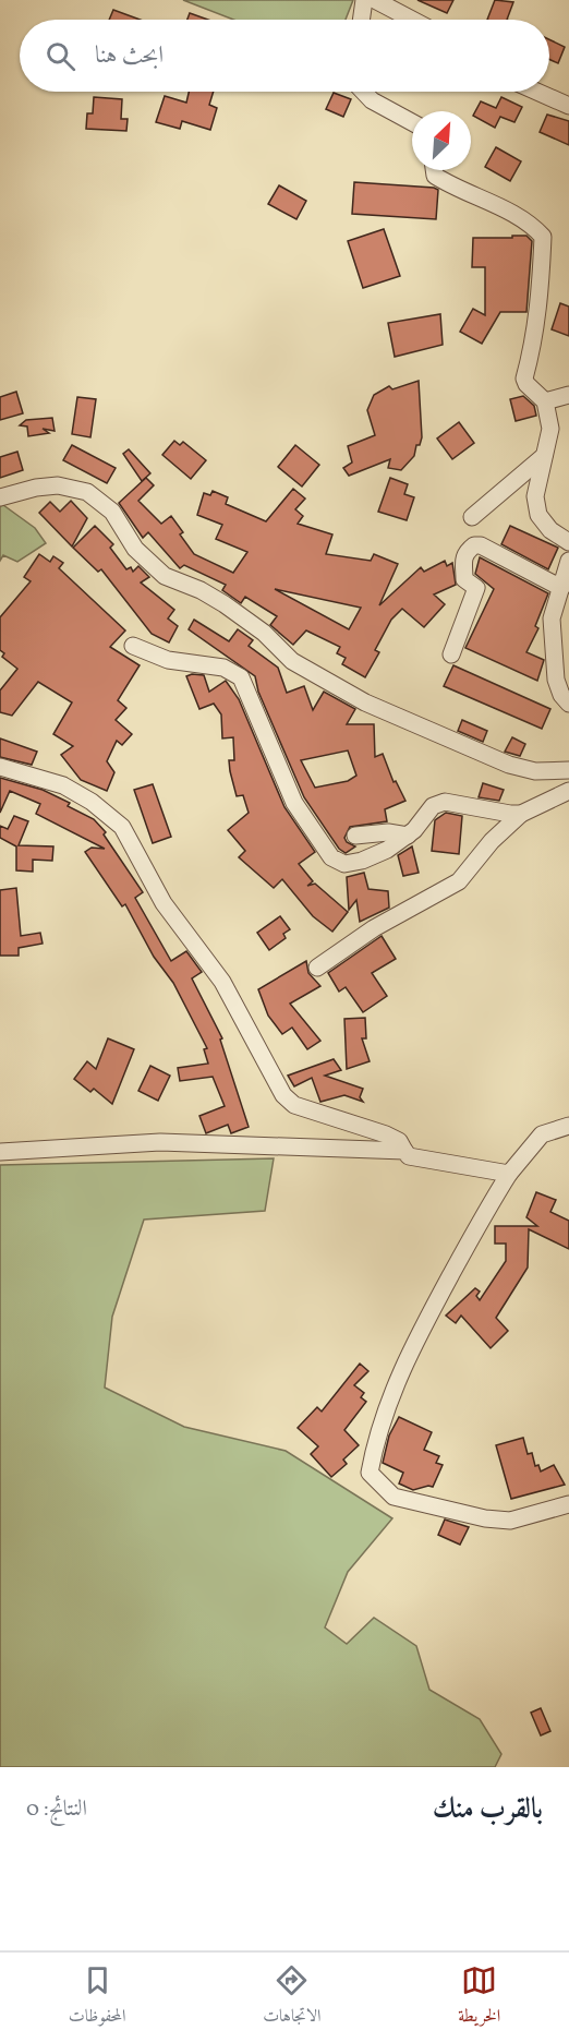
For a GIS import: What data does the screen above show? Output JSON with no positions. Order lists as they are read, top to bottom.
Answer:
{
  "north": "top right",
  "page": {
    "search": "ابحث هنا",
    "heading": ["بالقرب منك", "النتائج: 0"],
    "nav": ["الخريطة", "الاتجاهات", "المحفوظات"]
  }
}
